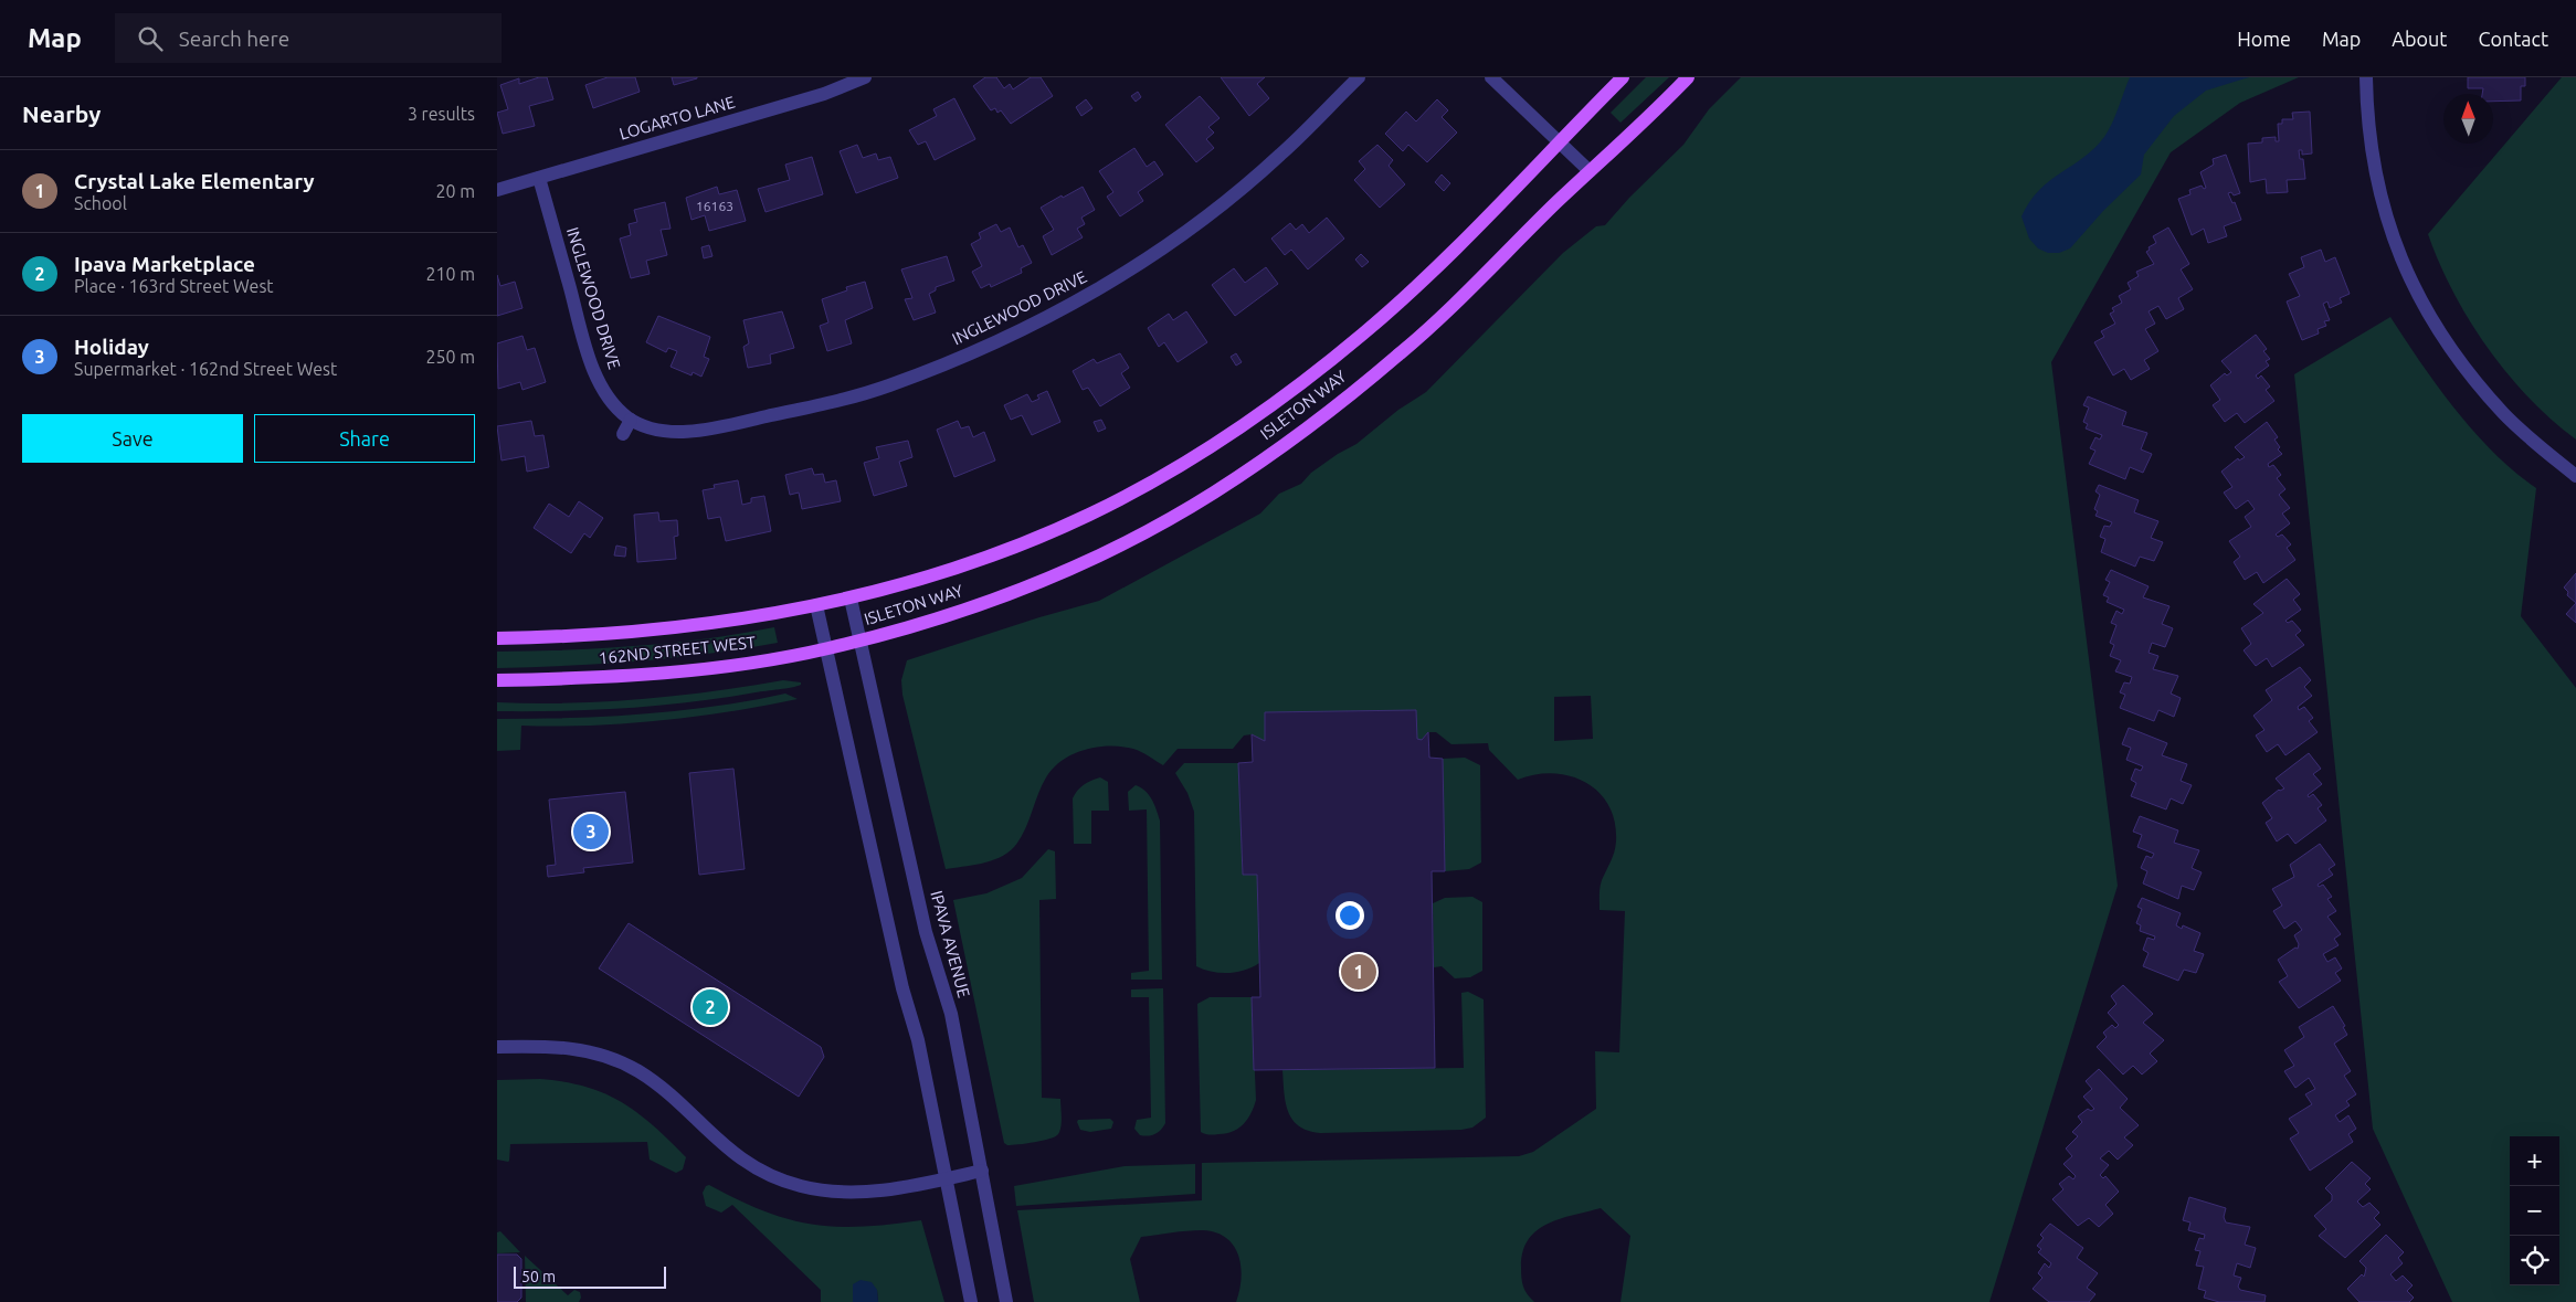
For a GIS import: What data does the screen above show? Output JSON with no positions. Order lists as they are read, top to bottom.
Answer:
{
  "streets": {
    "main road": ["ISLETON WAY", "162ND STREET WEST"],
    "street": ["LOGARTO LANE", "INGLEWOOD DRIVE", "IPAVA AVENUE"]
  },
  "crossings": [
    ["LOGARTO LANE", "INGLEWOOD DRIVE"],
    ["ISLETON WAY", "162ND STREET WEST"],
    ["ISLETON WAY", "IPAVA AVENUE"],
    ["162ND STREET WEST", "IPAVA AVENUE"]
  ],
  "house_numbers": ["16163"],
  "scale_bar": "50 m",
  "north": "top",
  "page": {
    "header": "Map",
    "search": "Search here",
    "nav": [
      "Home",
      "Map",
      "About",
      "Contact"
    ],
    "heading": ["Nearby", "3 results"],
    "list": [
      {
        "mark": "1",
        "name": "Crystal Lake Elementary",
        "note": "School",
        "value": "20 m"
      },
      {
        "mark": "2",
        "name": "Ipava Marketplace",
        "note": "Place · 163rd Street West",
        "value": "210 m"
      },
      {
        "mark": "3",
        "name": "Holiday",
        "note": "Supermarket · 162nd Street West",
        "value": "250 m"
      }
    ],
    "buttons": ["Save", "Share"],
    "pins": ["3", "1", "2"],
    "map_buttons": ["+", "−"],
    "scale": "50 m"
  }
}
